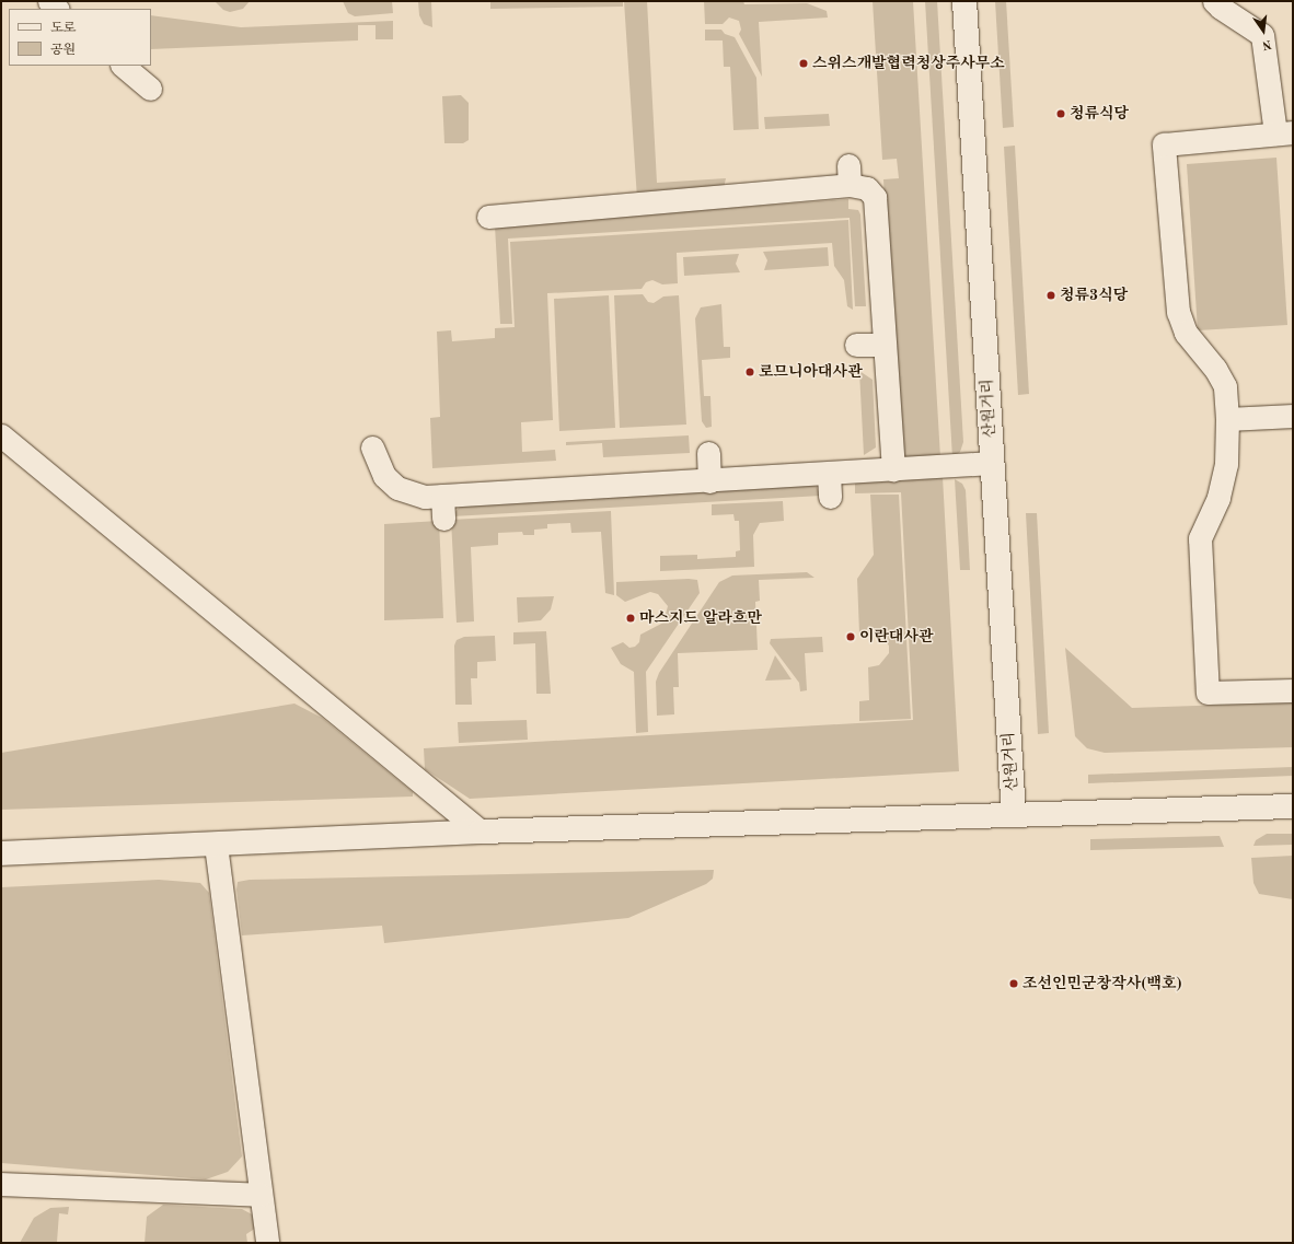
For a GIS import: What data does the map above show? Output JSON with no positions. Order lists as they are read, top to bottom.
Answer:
{
  "streets": {
    "street": ["산원거리"]
  },
  "places": [
    "스위스개발협력청상주사무소",
    "청류식당",
    "청류3식당",
    "로므니아대사관",
    "마스지드 알라흐만",
    "이란대사관",
    "조선인민군창작사(백호)"
  ],
  "legend": ["도로", "공원"],
  "north": "bottom"
}
